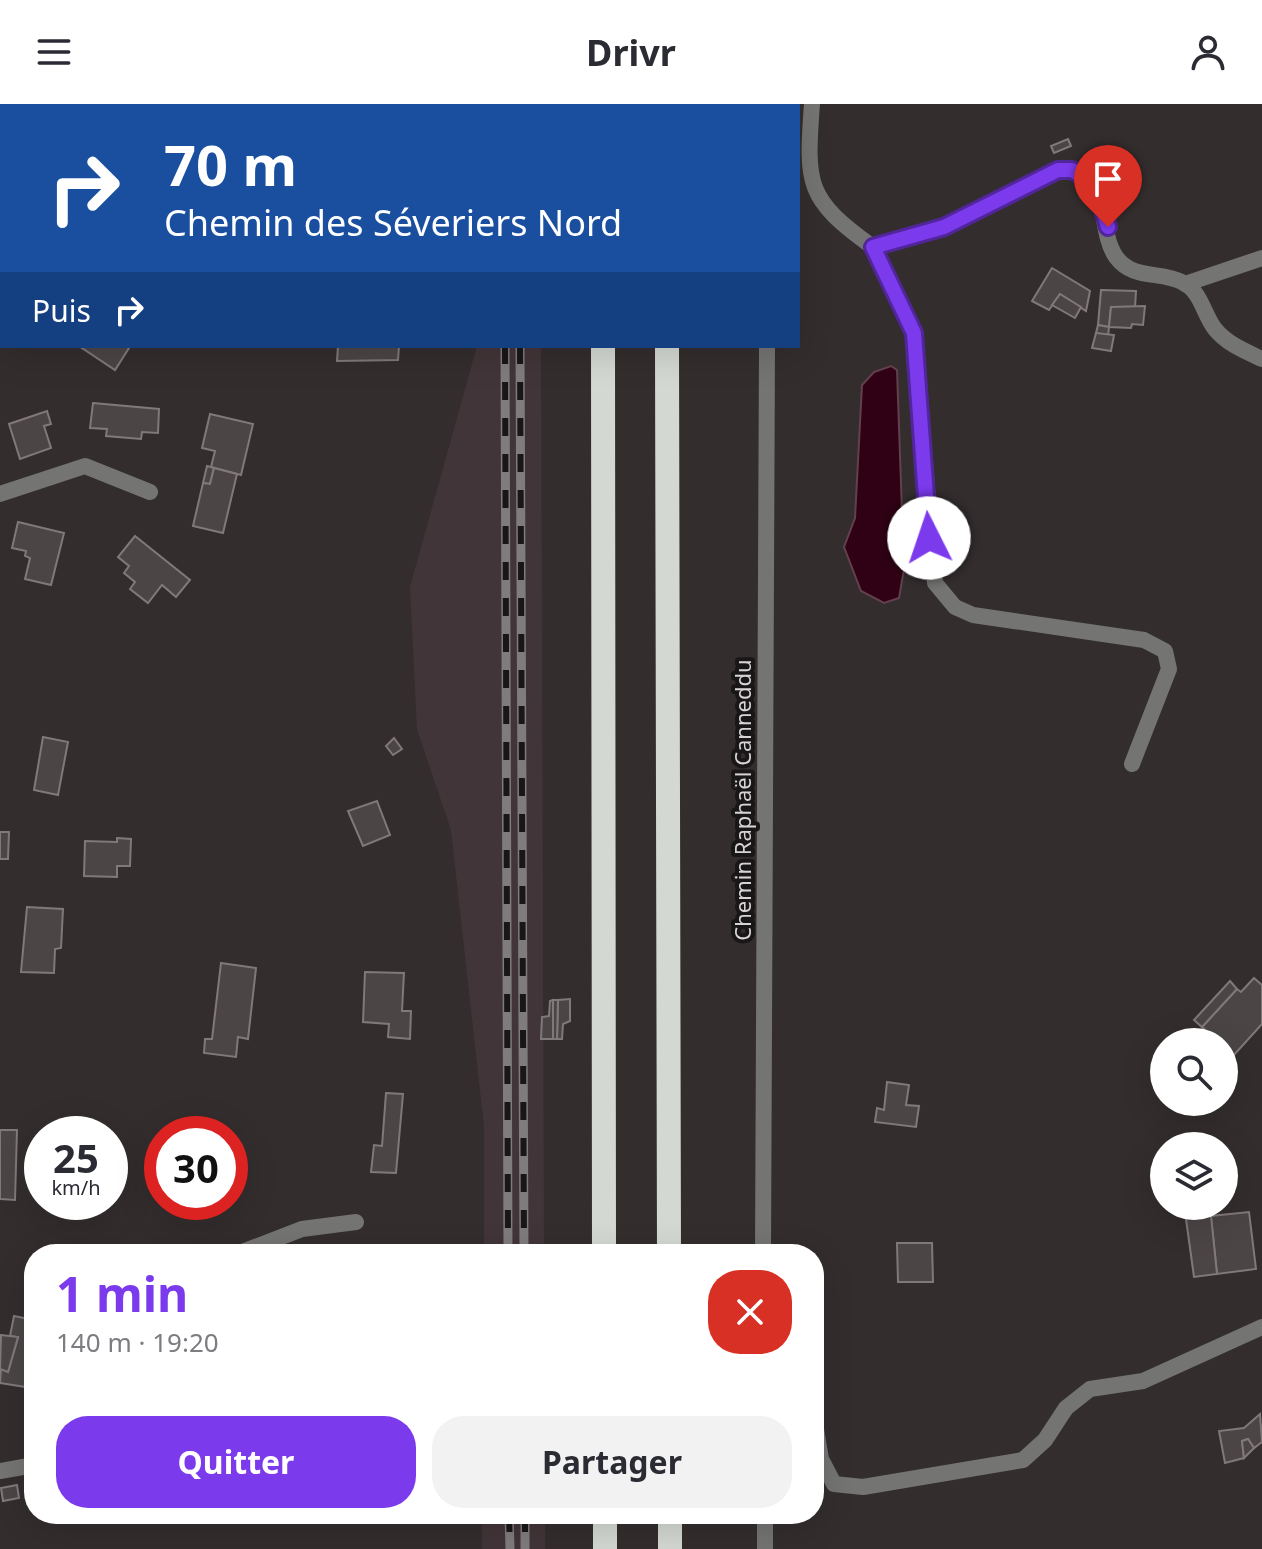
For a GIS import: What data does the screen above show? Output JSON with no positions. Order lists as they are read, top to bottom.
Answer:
{
  "streets": {
    "street": ["Chemin Raphaël Canneddu"]
  },
  "page": {
    "header": "Drivr",
    "turn": ["70 m", "Chemin des Séveriers Nord"],
    "then": "Puis",
    "speed": "25 km/h",
    "limit": "30",
    "heading": ["1 min", "140 m · 19:20"],
    "buttons": ["Quitter", "Partager"]
  }
}
